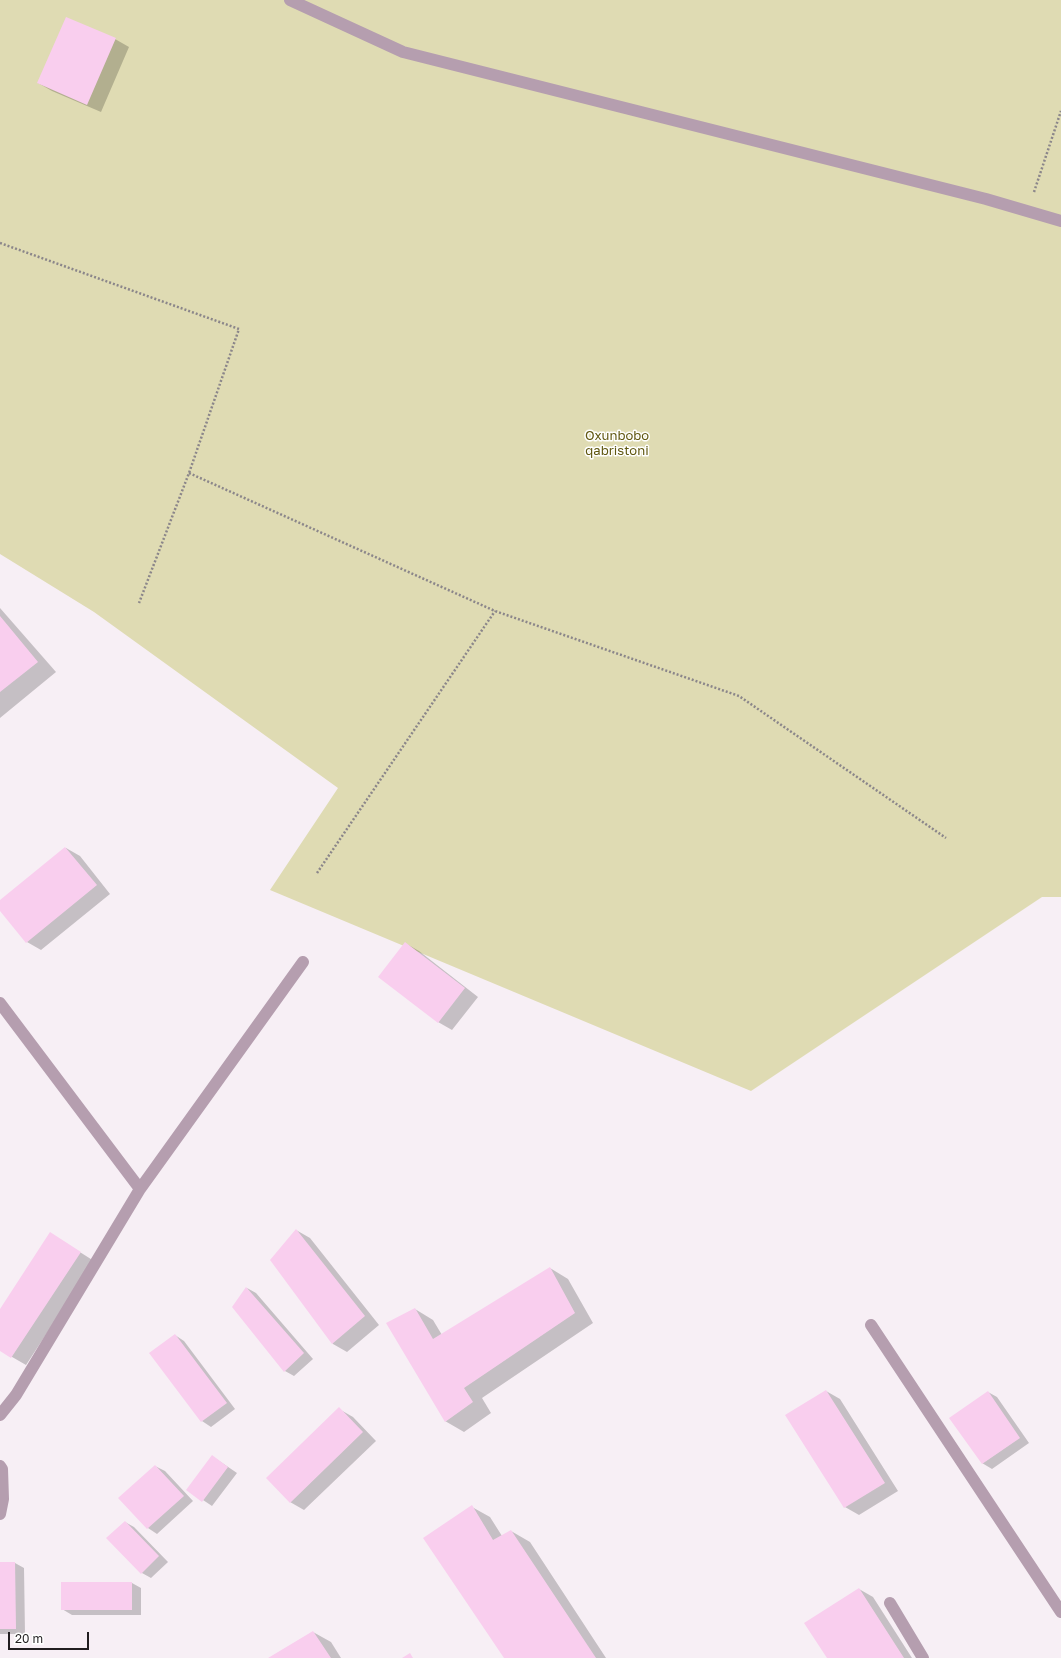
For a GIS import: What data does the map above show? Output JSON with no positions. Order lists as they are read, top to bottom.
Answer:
{
  "parks": ["Oxunbobo qabristoni"],
  "scale_bar": "20 m"
}
